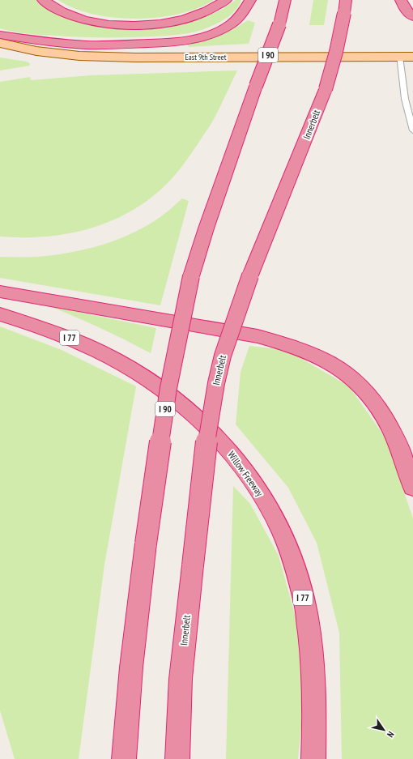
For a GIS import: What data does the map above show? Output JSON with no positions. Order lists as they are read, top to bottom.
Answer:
{
  "streets": {
    "highway": [
      "I 90",
      "Innerbelt",
      "I 77",
      "Willow Freeway"
    ],
    "main road": ["East 9th Street"]
  },
  "north": "bottom right"
}
